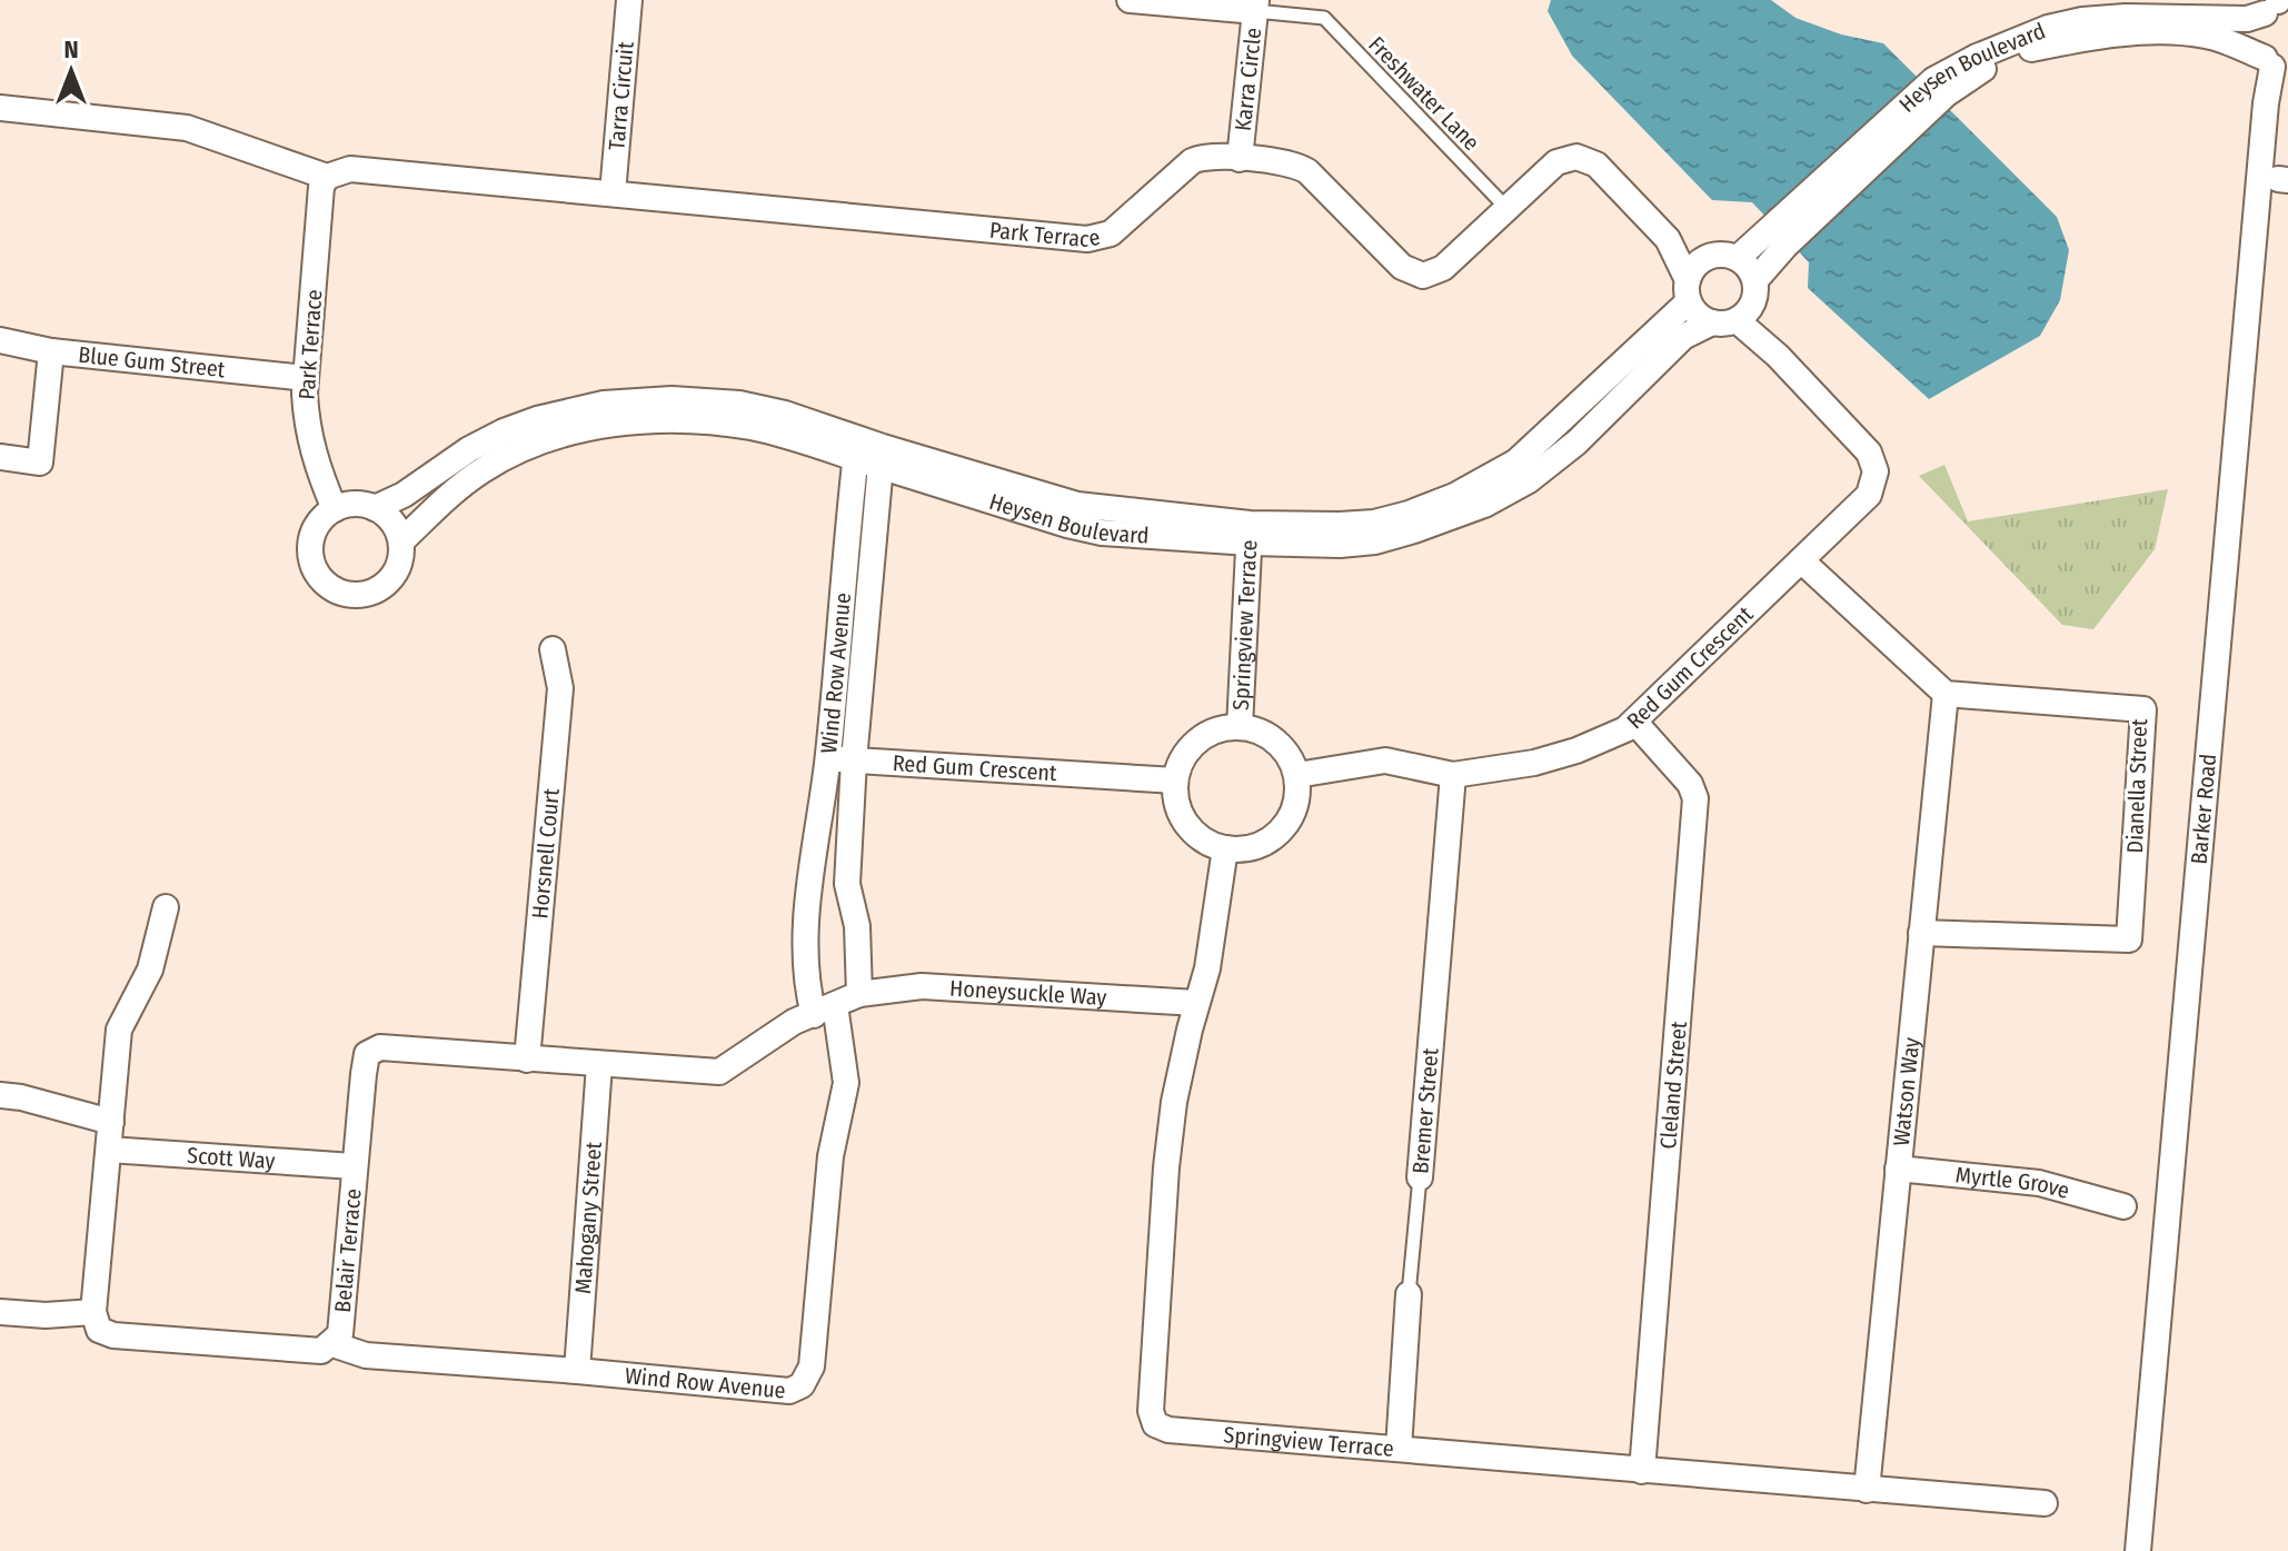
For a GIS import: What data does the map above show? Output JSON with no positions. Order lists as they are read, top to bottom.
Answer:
{
  "streets": {
    "street": [
      "Heysen Boulevard",
      "Karra Circle",
      "Tarra Circuit",
      "Park Terrace",
      "Blue Gum Street",
      "Springview Terrace",
      "Red Gum Crescent",
      "Wind Row Avenue",
      "Dianella Street",
      "Barker Road",
      "Horsnell Court",
      "Honeysuckle Way",
      "Cleland Street",
      "Watson Way",
      "Bremer Street",
      "Scott Way",
      "Myrtle Grove",
      "Mahogany Street",
      "Belair Terrace"
    ],
    "lane": ["Freshwater Lane"]
  },
  "crossings": [
    ["Heysen Boulevard", "Park Terrace"],
    ["Heysen Boulevard", "Springview Terrace"],
    ["Heysen Boulevard", "Red Gum Crescent"],
    ["Heysen Boulevard", "Wind Row Avenue"],
    ["Heysen Boulevard", "Barker Road"],
    ["Karra Circle", "Freshwater Lane"],
    ["Karra Circle", "Park Terrace"],
    ["Freshwater Lane", "Park Terrace"],
    ["Tarra Circuit", "Park Terrace"],
    ["Park Terrace", "Blue Gum Street"],
    ["Springview Terrace", "Red Gum Crescent"],
    ["Springview Terrace", "Honeysuckle Way"],
    ["Springview Terrace", "Cleland Street"],
    ["Springview Terrace", "Watson Way"],
    ["Springview Terrace", "Bremer Street"],
    ["Red Gum Crescent", "Wind Row Avenue"],
    ["Red Gum Crescent", "Cleland Street"],
    ["Red Gum Crescent", "Bremer Street"],
    ["Wind Row Avenue", "Honeysuckle Way"],
    ["Wind Row Avenue", "Mahogany Street"],
    ["Wind Row Avenue", "Belair Terrace"],
    ["Dianella Street", "Watson Way"],
    ["Horsnell Court", "Belair Terrace"],
    ["Honeysuckle Way", "Belair Terrace"],
    ["Watson Way", "Myrtle Grove"],
    ["Scott Way", "Belair Terrace"],
    ["Mahogany Street", "Belair Terrace"]
  ],
  "north": "top"
}
